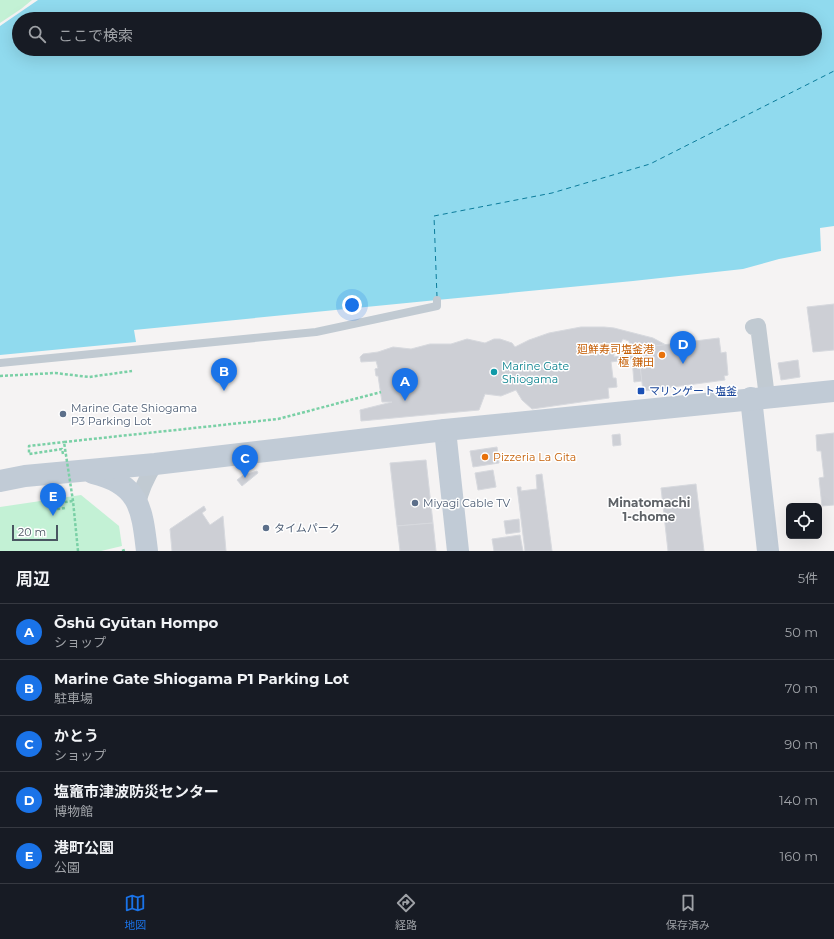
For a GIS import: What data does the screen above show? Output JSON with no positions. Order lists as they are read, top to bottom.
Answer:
{
  "districts": ["Minatomachi 1-chome"],
  "places": {
    "other": [
      "廻鮮寿司塩釜港 極 鎌田",
      "Marine Gate Shiogama",
      "Marine Gate Shiogama P3 Parking Lot",
      "Pizzeria La Gita",
      "Miyagi Cable TV",
      "タイムパーク"
    ],
    "transit": ["マリンゲート塩釜"]
  },
  "scale_bar": "20 m",
  "page": {
    "search": "ここで検索",
    "pins": [
      "D",
      "B",
      "A",
      "C",
      "E"
    ],
    "scale": "20 m",
    "heading": ["周辺", "5件"],
    "list": [
      {
        "mark": "A",
        "name": "Ōshū Gyūtan Hompo",
        "note": "ショップ",
        "value": "50 m"
      },
      {
        "mark": "B",
        "name": "Marine Gate Shiogama P1 Parking Lot",
        "note": "駐車場",
        "value": "70 m"
      },
      {
        "mark": "C",
        "name": "かとう",
        "note": "ショップ",
        "value": "90 m"
      },
      {
        "mark": "D",
        "name": "塩竈市津波防災センター",
        "note": "博物館",
        "value": "140 m"
      },
      {
        "mark": "E",
        "name": "港町公園",
        "note": "公園",
        "value": "160 m"
      }
    ],
    "nav": ["地図", "経路", "保存済み"]
  }
}
